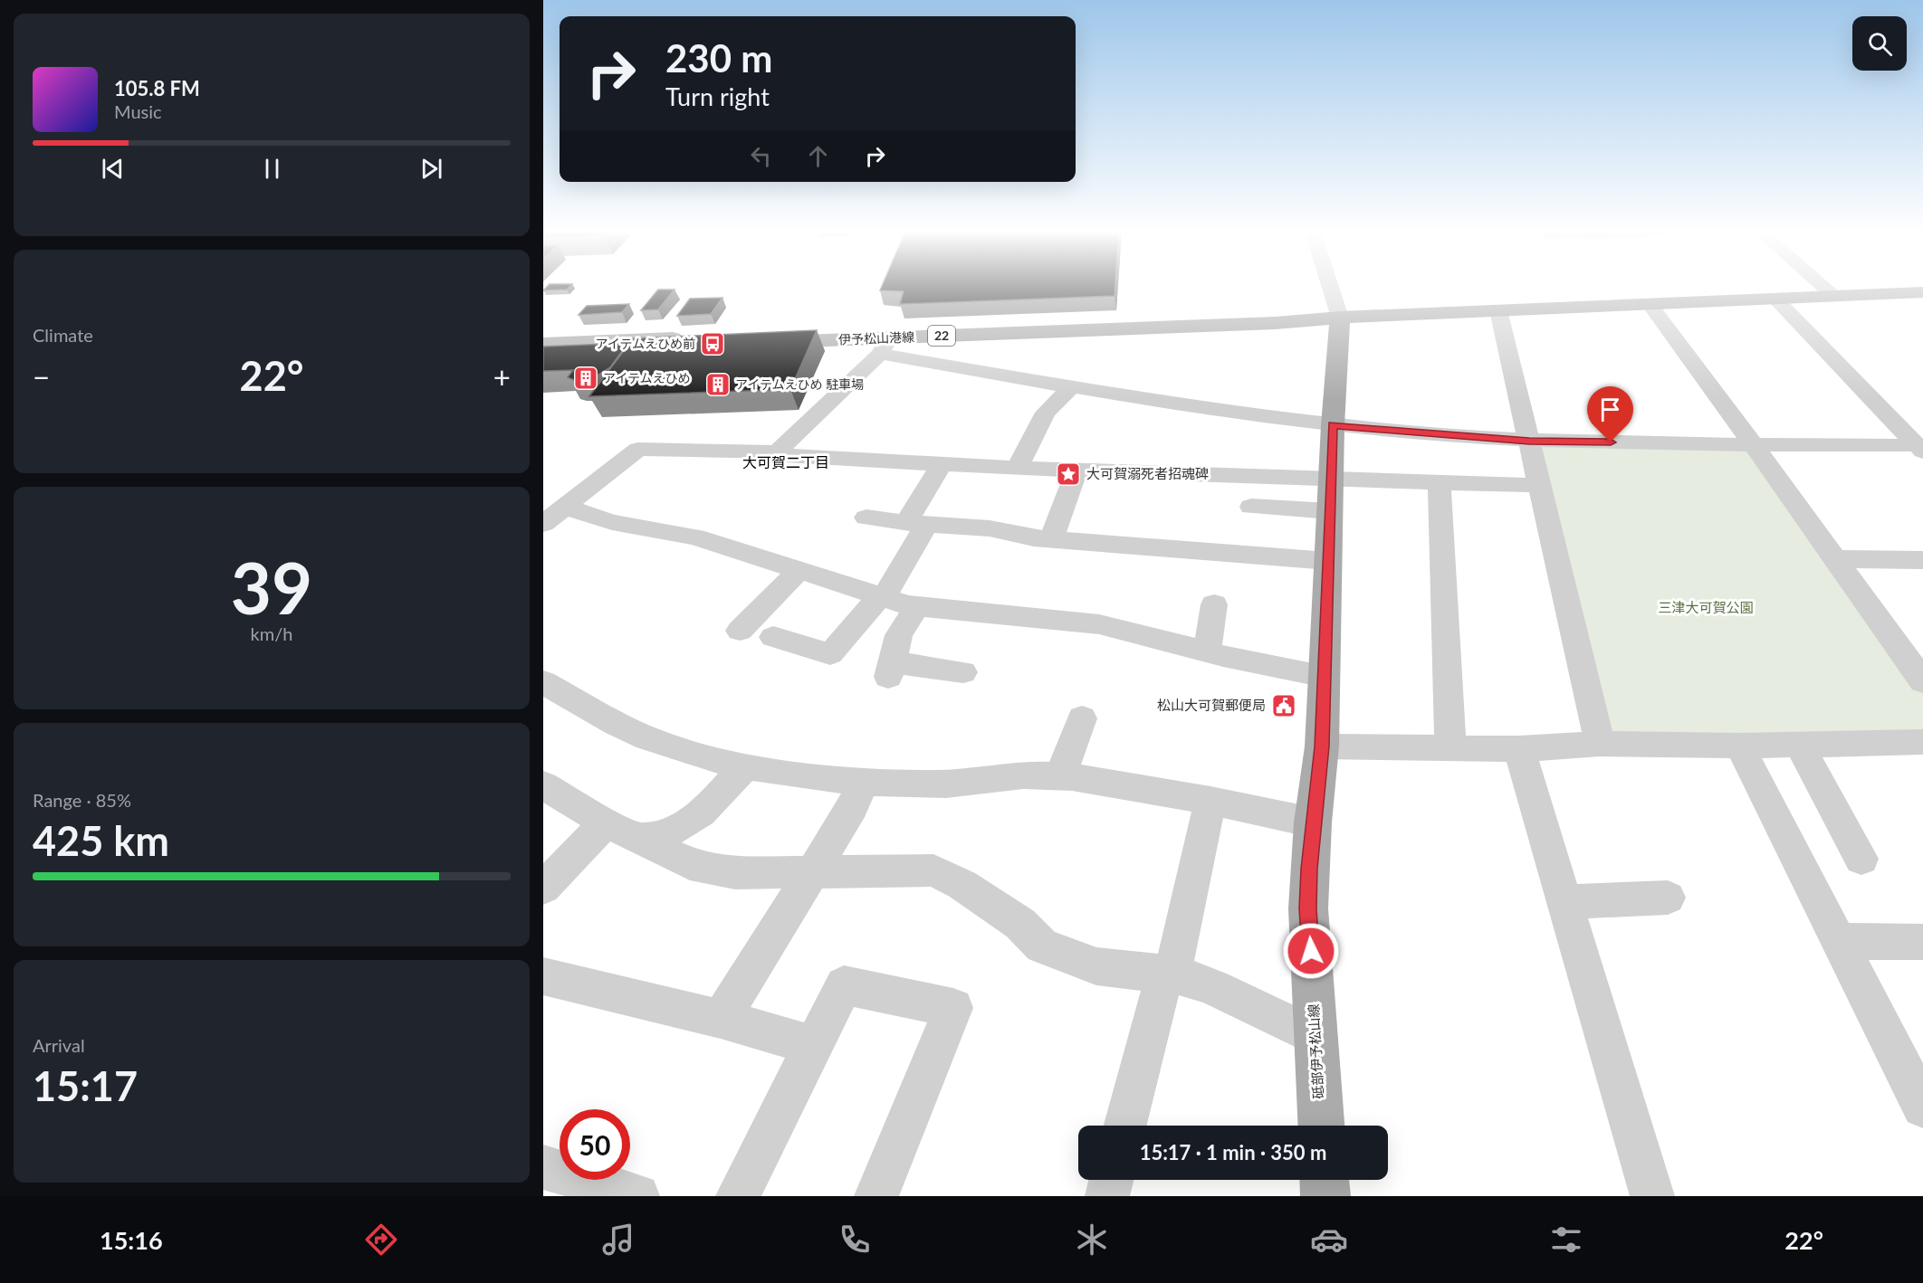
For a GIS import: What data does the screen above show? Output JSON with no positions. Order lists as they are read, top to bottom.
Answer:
{
  "streets": {
    "main road": ["22", "伊予松山港線", "砥部伊予松山線"]
  },
  "crossings": [
    ["伊予松山港線", "砥部伊予松山線"]
  ],
  "districts": ["大可賀二丁目"],
  "parks": ["三津大可賀公園"],
  "places": {
    "bus stop": ["アイテムえひめ前"],
    "building": ["アイテムえひめ", "アイテムえひめ 駐車場"],
    "place": ["大可賀溺死者招魂碑"],
    "public building": ["松山大可賀郵便局"]
  },
  "page": {
    "turn": ["230 m", "Turn right"],
    "song": ["105.8 FM", "Music"],
    "tile": [
      "Climate",
      ["39", "km/h"],
      ["Range · 85%", "425 km"],
      ["Arrival", "15:17"]
    ],
    "heat": ["−", "22°", "+"],
    "limit": "50",
    "trip": "15:17 · 1 min · 350 m",
    "tabs": ["15:16", "22°"]
  }
}
